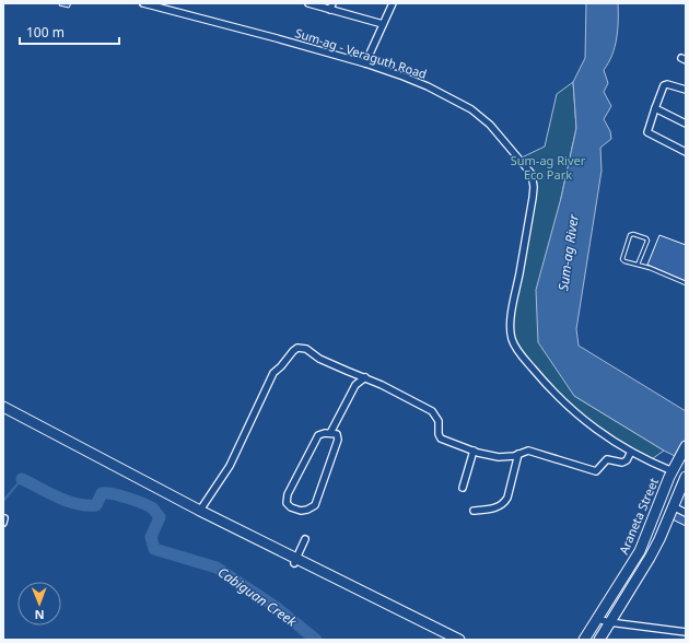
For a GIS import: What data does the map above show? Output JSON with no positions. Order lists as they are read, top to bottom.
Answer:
{
  "streets": {
    "highway": ["Araneta Street"],
    "street": ["Sum-ag - Veraguth Road"]
  },
  "crossings": [
    ["Sum-ag - Veraguth Road", "Araneta Street"]
  ],
  "water": ["Sum-ag River", "Cabiguan Creek"],
  "parks": ["Sum-ag River Eco Park"],
  "scale_bar": "100 m",
  "north": "bottom"
}
